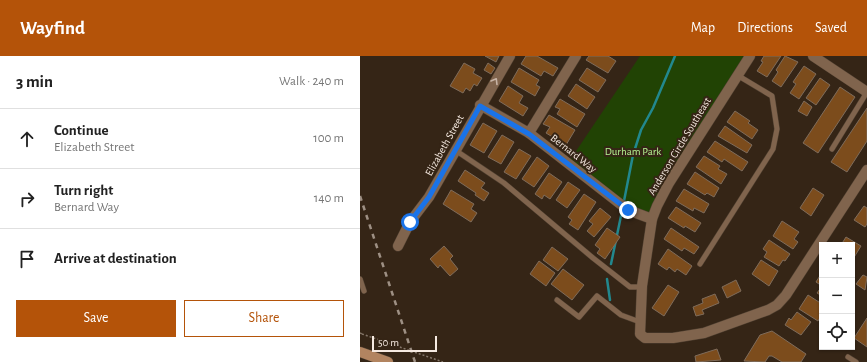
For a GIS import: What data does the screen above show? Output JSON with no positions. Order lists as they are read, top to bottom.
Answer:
{
  "streets": {
    "street": ["Elizabeth Street", "Anderson Circle Southeast", "Bernard Way"]
  },
  "crossings": [
    ["Elizabeth Street", "Bernard Way"],
    ["Anderson Circle Southeast", "Bernard Way"]
  ],
  "parks": ["Durham Park"],
  "scale_bar": "50 m",
  "page": {
    "header": "Wayfind",
    "nav": ["Map", "Directions", "Saved"],
    "heading": ["3 min", "Walk · 240 m"],
    "list": [
      ["Continue", "Elizabeth Street", "100 m"],
      ["Turn right", "Bernard Way", "140 m"],
      "Arrive at destination"
    ],
    "map_buttons": ["+", "−"],
    "buttons": ["Save", "Share"],
    "scale": "50 m"
  }
}
